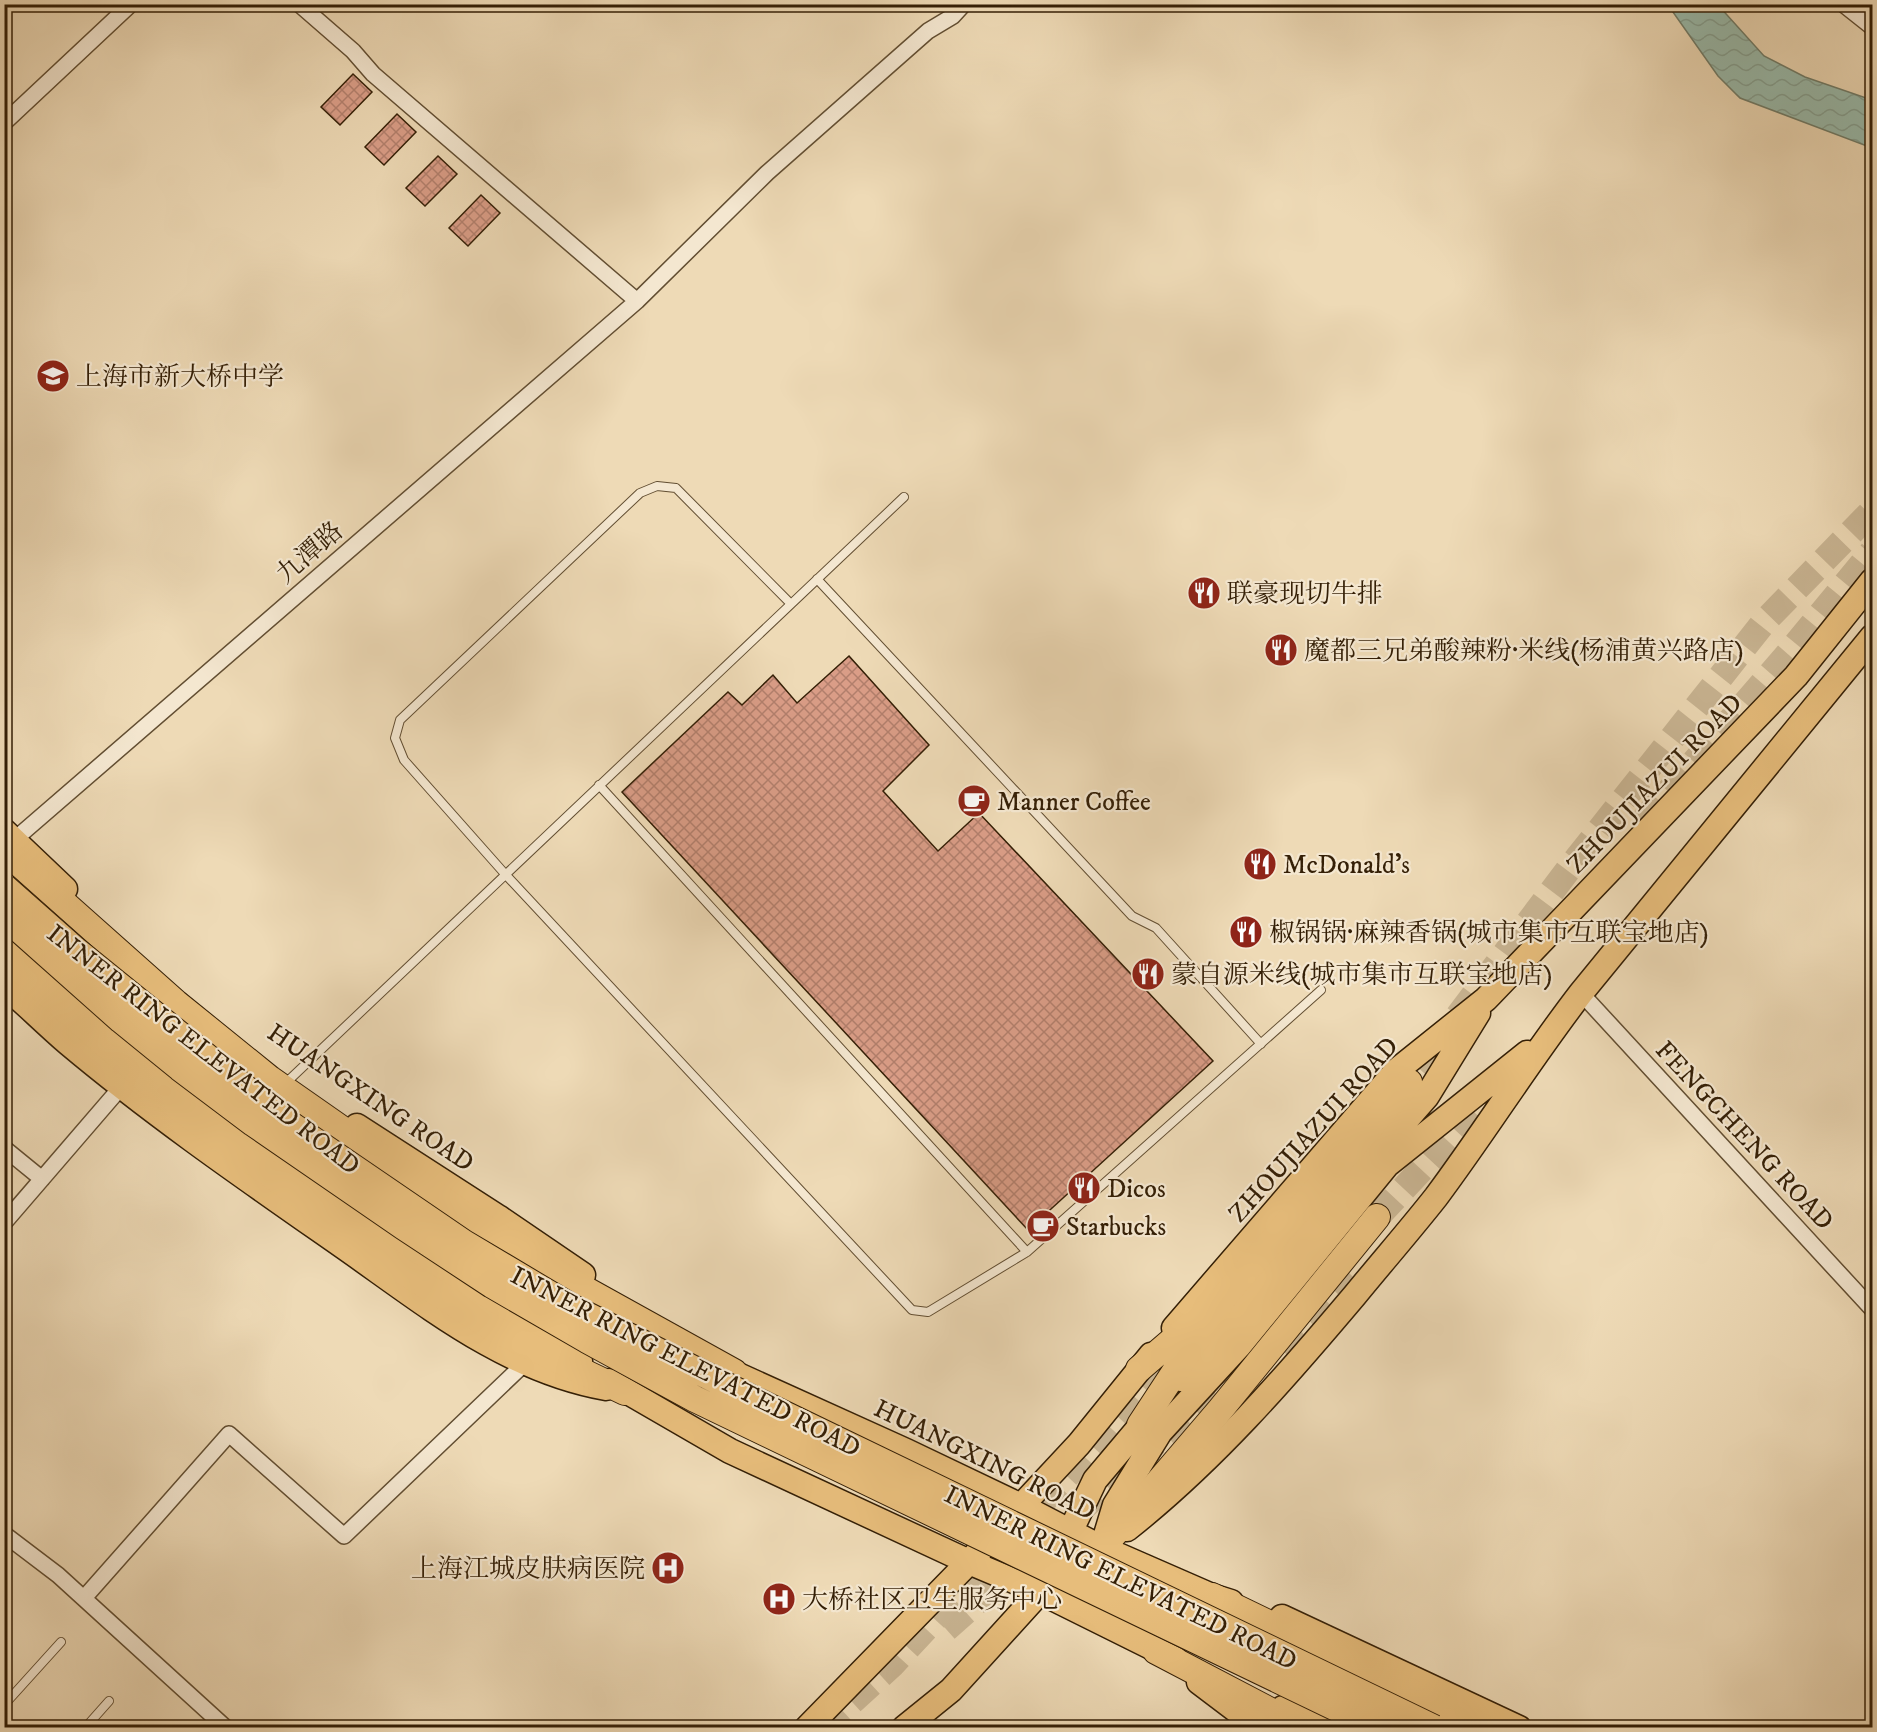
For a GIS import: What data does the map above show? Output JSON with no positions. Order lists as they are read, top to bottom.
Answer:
{
  "streets": {
    "highway": ["INNER RING ELEVATED ROAD"],
    "main road": ["ZHOUJIAZUI ROAD", "HUANGXING ROAD"],
    "street": ["九潭路", "FENGCHENG ROAD"]
  },
  "crossings": [
    ["ZHOUJIAZUI ROAD", "HUANGXING ROAD"]
  ],
  "places": {
    "school or university": ["上海市新大桥中学"],
    "restaurant": [
      "联豪现切牛排",
      "魔都三兄弟酸辣粉·米线(杨浦黄兴路店)",
      "McDonald's",
      "椒锅锅·麻辣香锅(城市集市互联宝地店)",
      "蒙自源米线(城市集市互联宝地店)",
      "Dicos"
    ],
    "cafe": ["Manner Coffee", "Starbucks"],
    "hospital": ["上海江城皮肤病医院", "大桥社区卫生服务中心"]
  }
}
